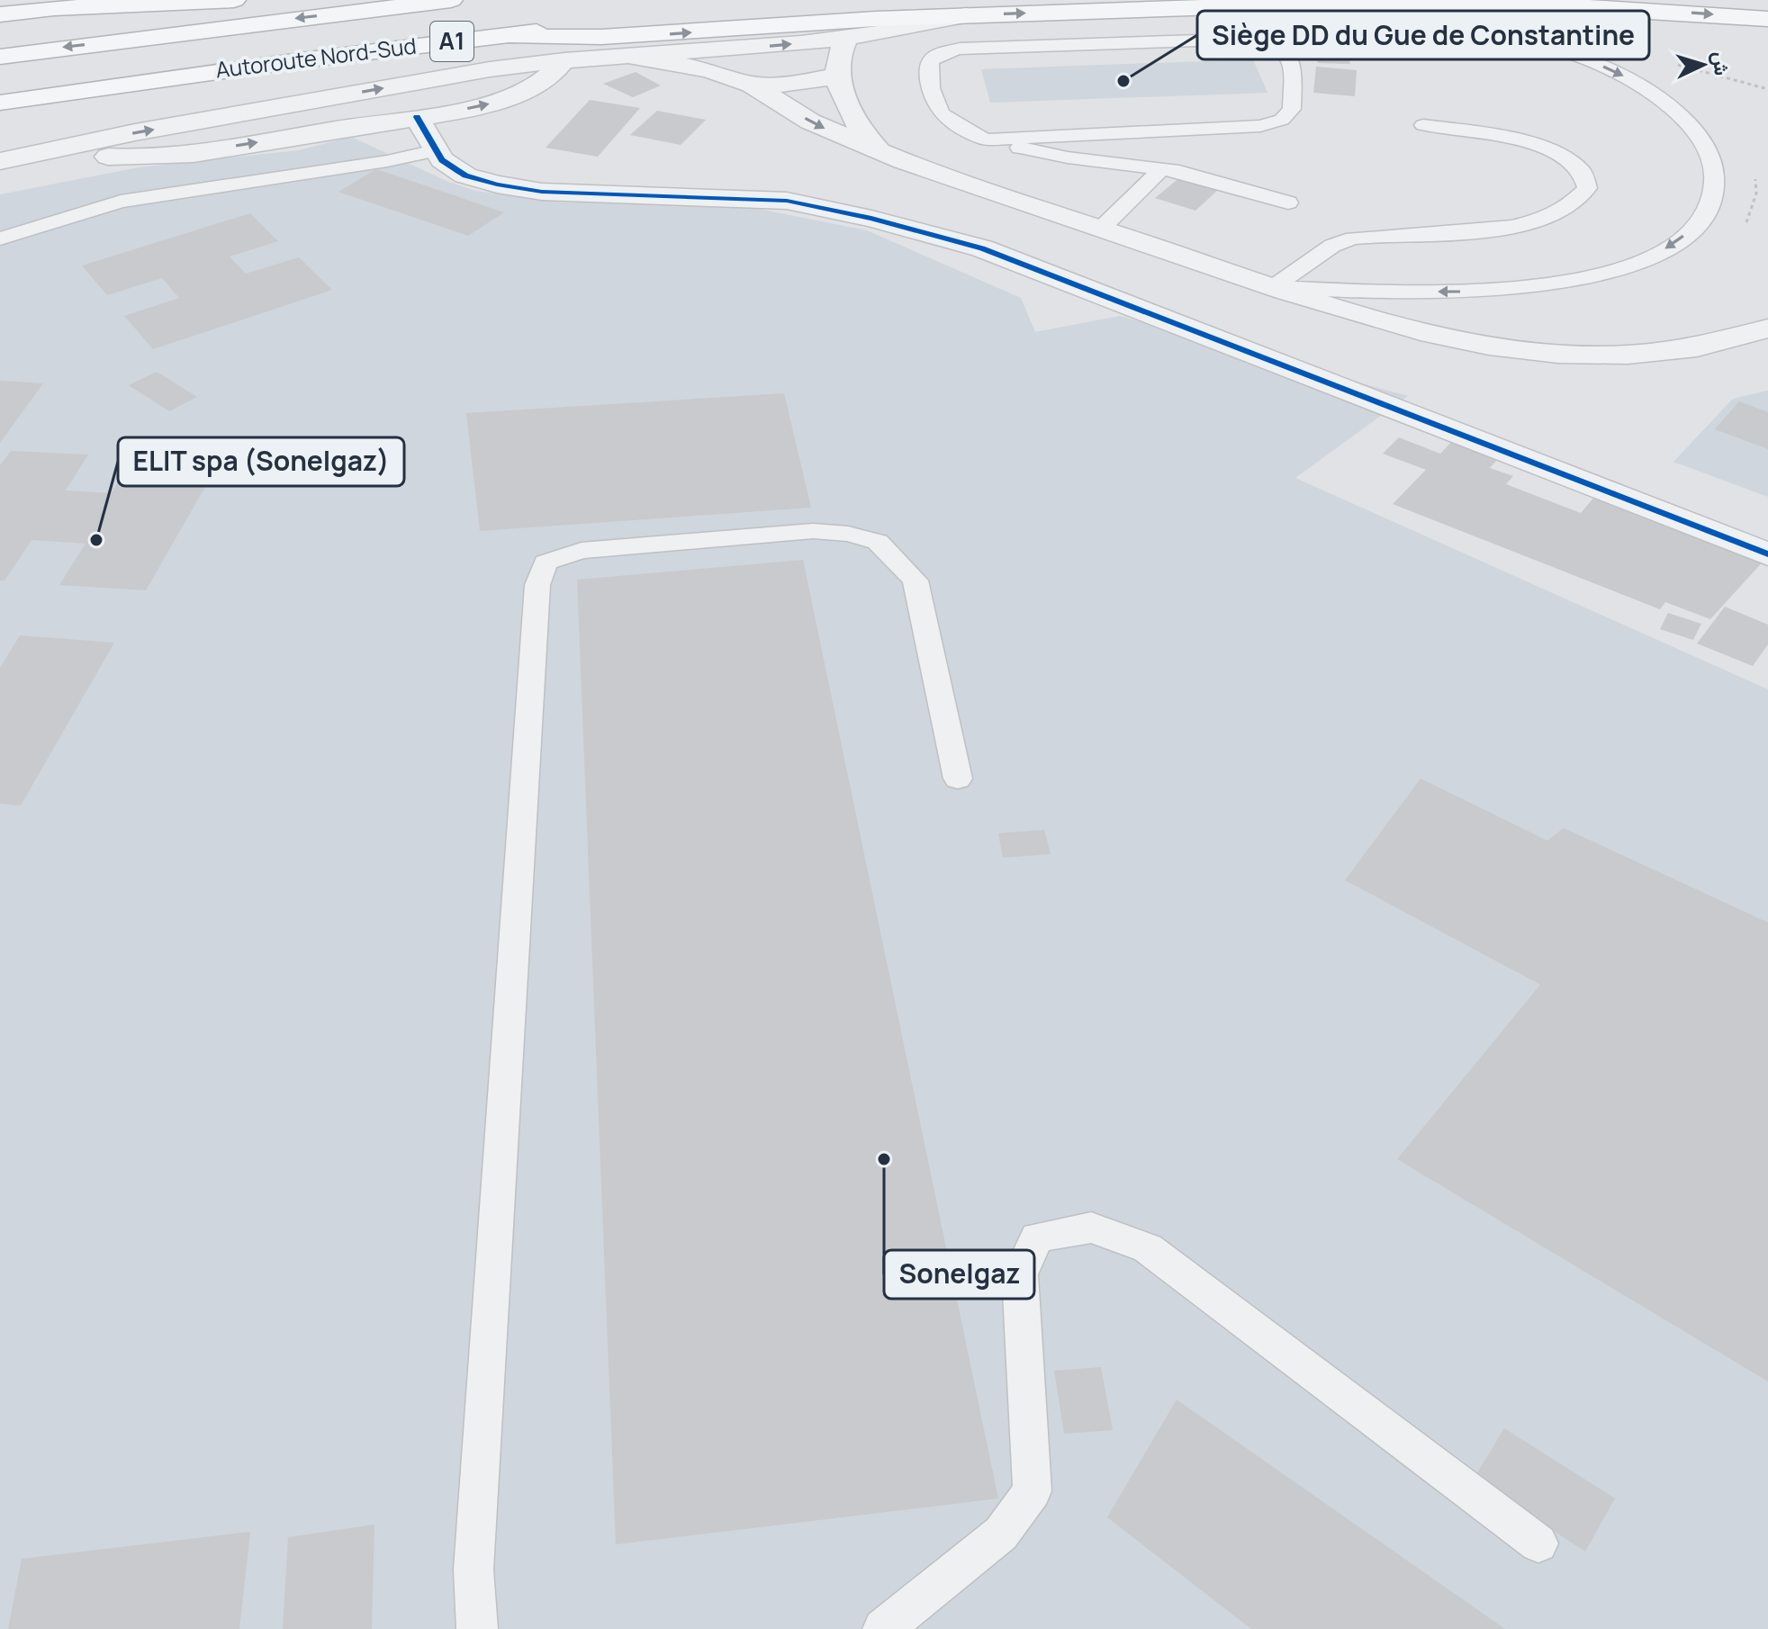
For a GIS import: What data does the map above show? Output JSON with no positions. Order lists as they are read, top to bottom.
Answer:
{
  "streets": {
    "highway": ["A1", "Autoroute Nord-Sud"]
  },
  "places": ["Siège DD du Gue de Constantine", "ELIT spa (Sonelgaz)", "Sonelgaz"],
  "north": "right"
}
